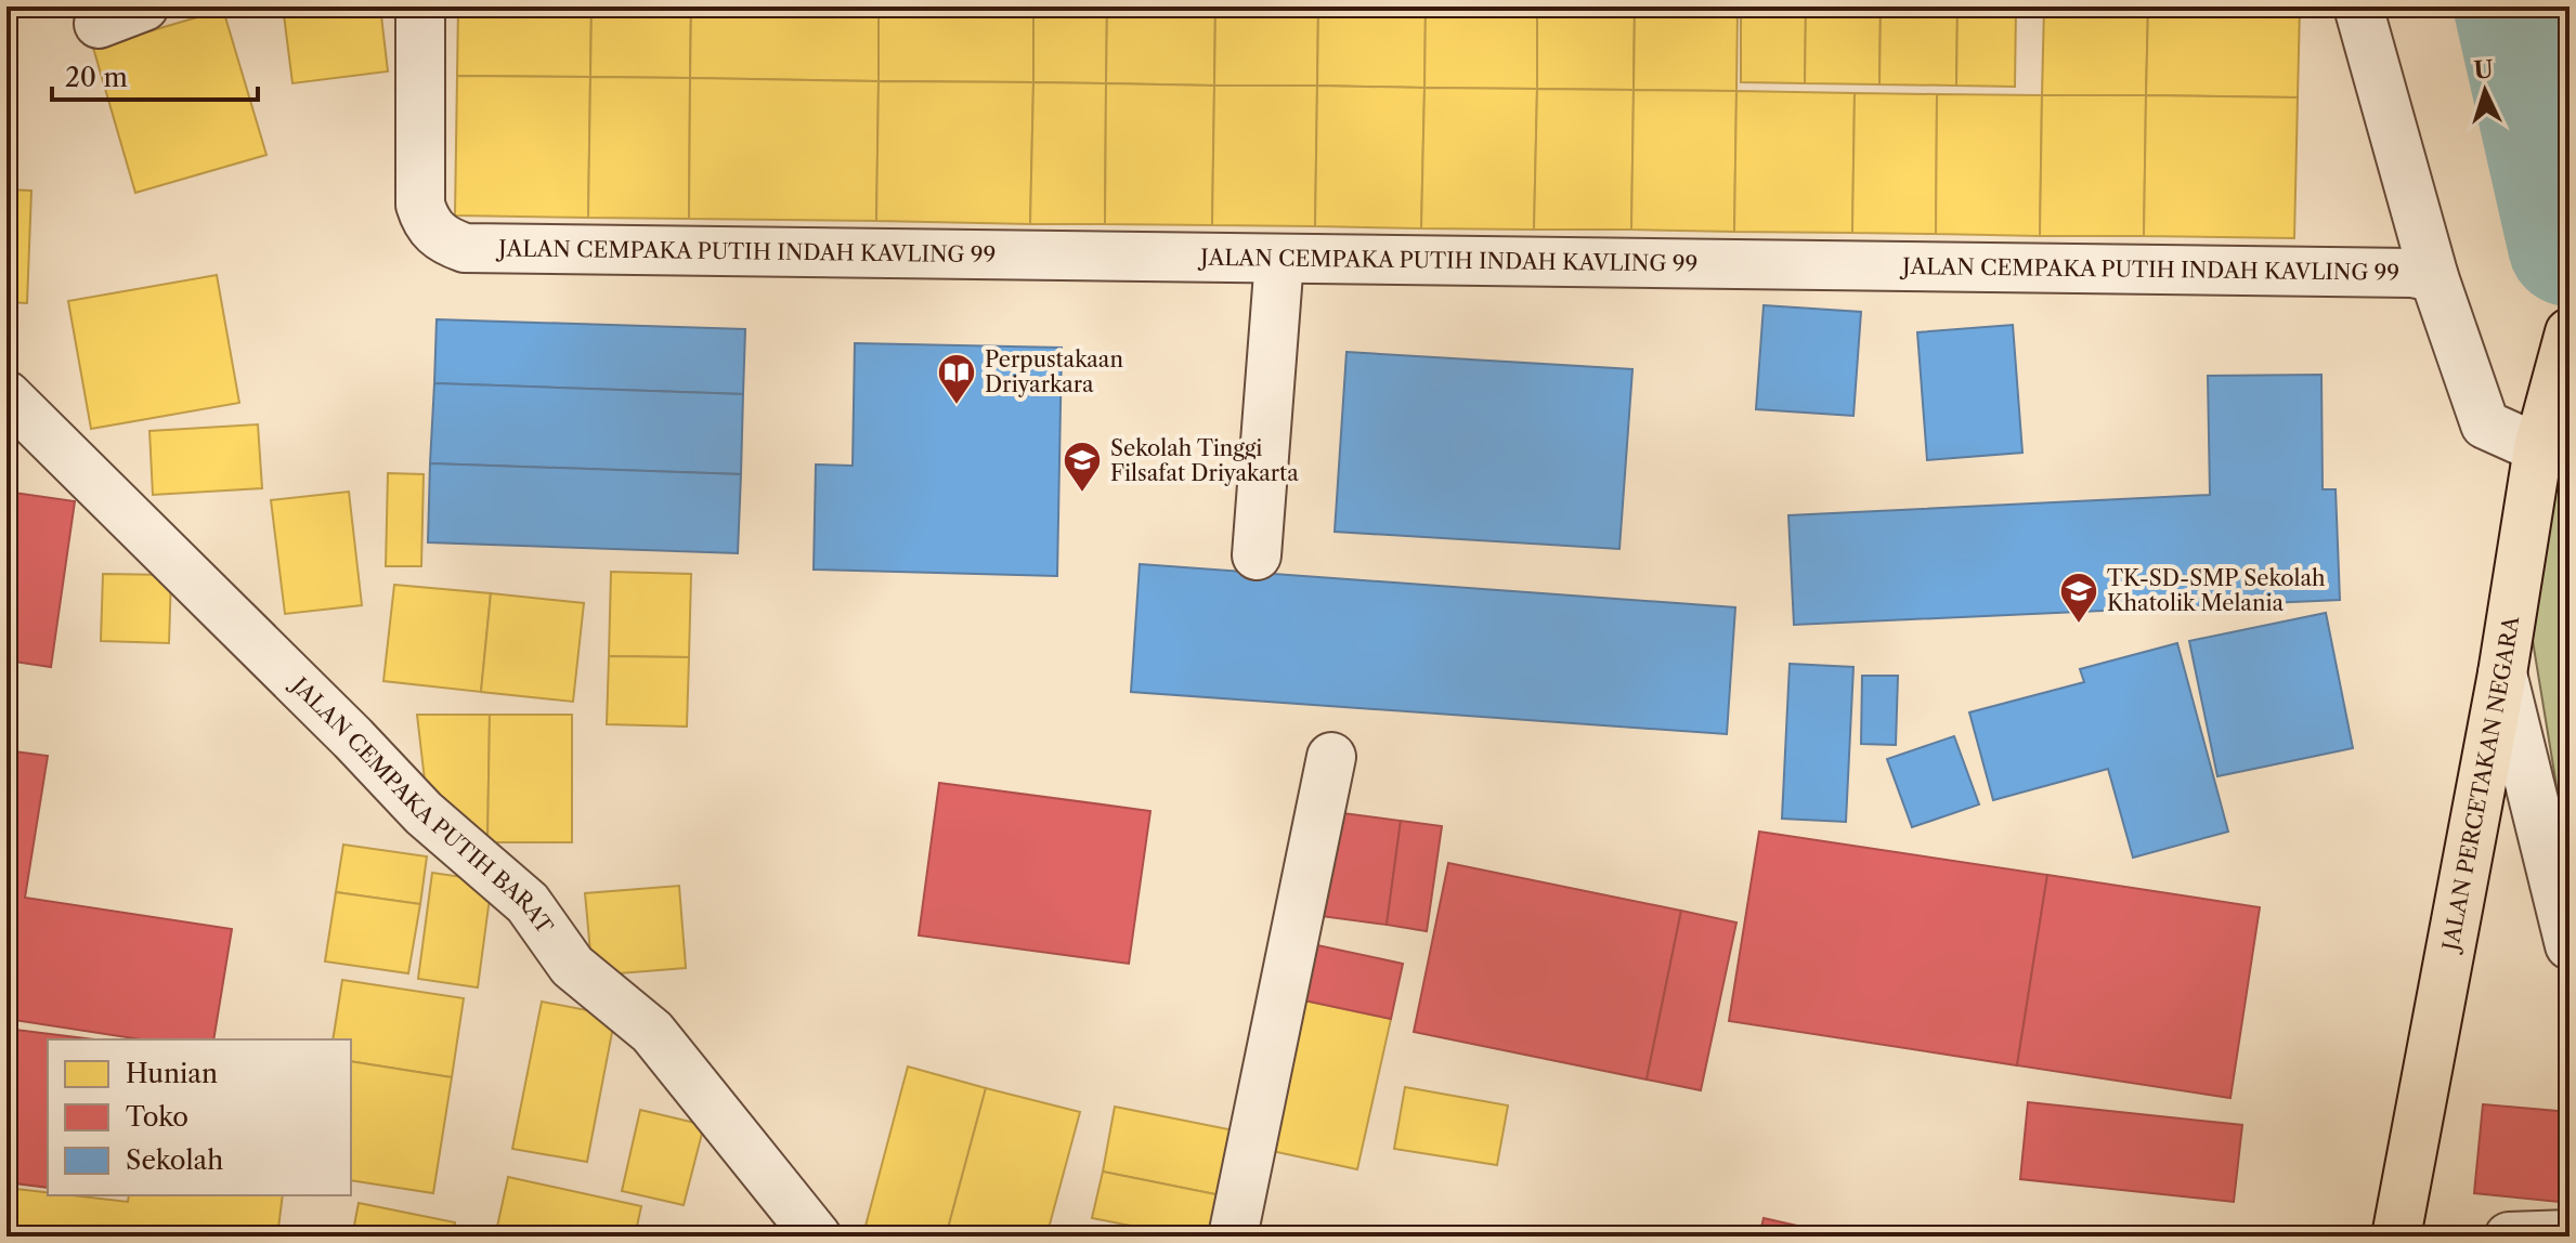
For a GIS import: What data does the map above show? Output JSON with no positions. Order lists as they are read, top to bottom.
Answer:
{
  "streets": {
    "main road": ["JALAN PERCETAKAN NEGARA"],
    "street": ["JALAN CEMPAKA PUTIH INDAH KAVLING 99", "JALAN CEMPAKA PUTIH BARAT"]
  },
  "places": {
    "library": ["Perpustakaan Driyarkara"],
    "school or university": ["Sekolah Tinggi Filsafat Driyakarta", "TK-SD-SMP Sekolah Khatolik Melania"]
  },
  "legend": ["Hunian", "Toko", "Sekolah"],
  "scale_bar": "20 m",
  "north": "top"
}
